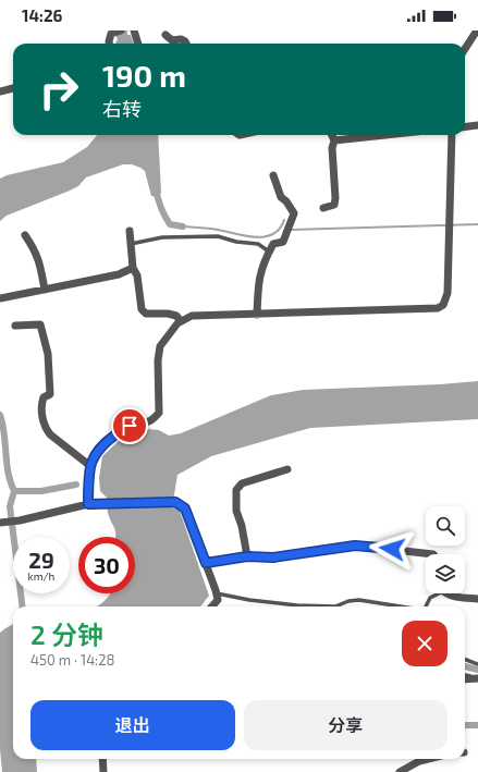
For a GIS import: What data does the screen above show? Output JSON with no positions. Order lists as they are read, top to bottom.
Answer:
{
  "page": {
    "status": "14:26",
    "turn": ["190 m", "右转"],
    "speed": "29 km/h",
    "limit": "30",
    "heading": ["2 分钟", "450 m · 14:28"],
    "buttons": ["退出", "分享"]
  }
}
